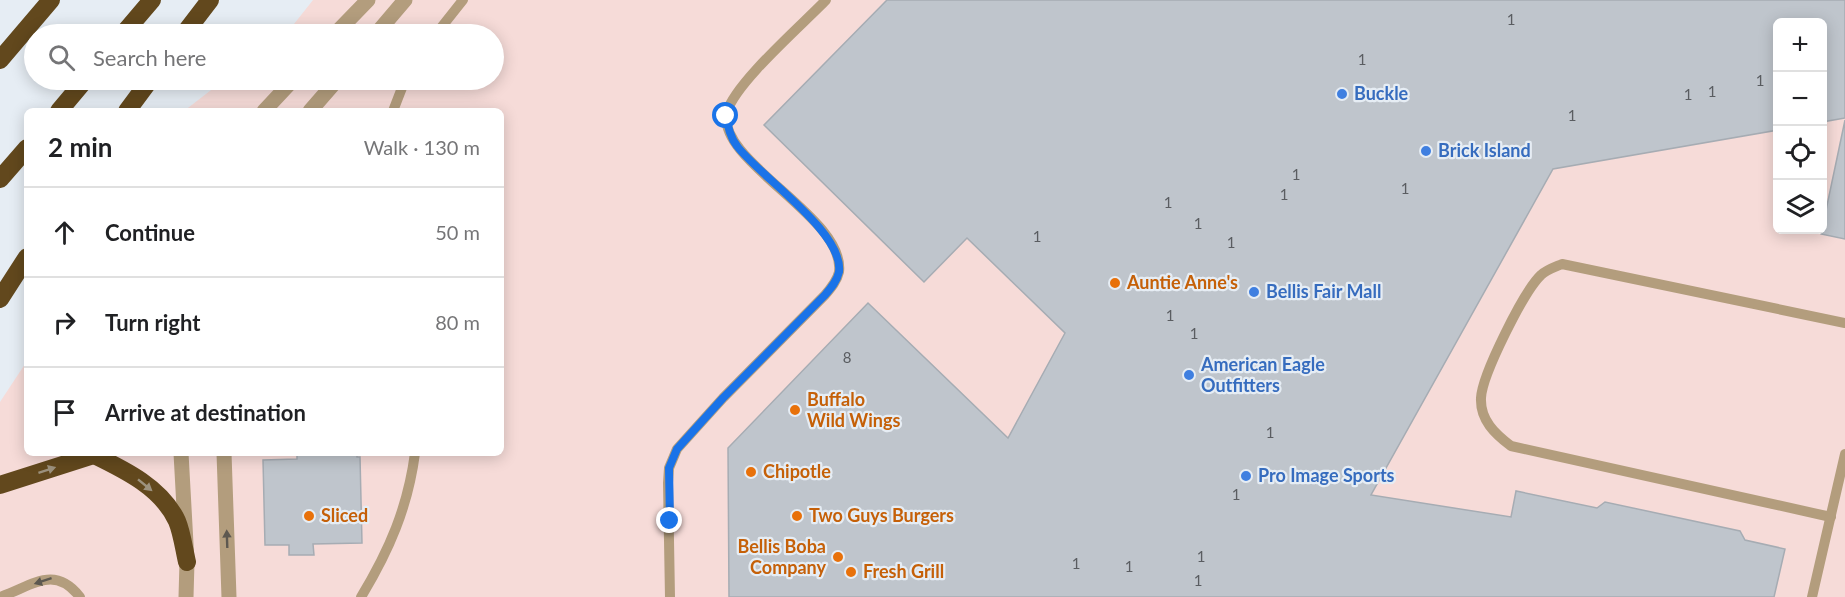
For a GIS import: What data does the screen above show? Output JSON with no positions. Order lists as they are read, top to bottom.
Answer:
{
  "places": [
    "Buckle",
    "Brick Island",
    "Auntie Anne's",
    "Bellis Fair Mall",
    "American Eagle Outfitters",
    "Buffalo Wild Wings",
    "Chipotle",
    "Pro Image Sports",
    "Sliced",
    "Two Guys Burgers",
    "Bellis Boba Company",
    "Fresh Grill"
  ],
  "house_numbers": [
    "1",
    "1",
    "1",
    "1",
    "1",
    "1",
    "1",
    "1",
    "1",
    "1",
    "1",
    "1",
    "1",
    "1",
    "1",
    "8",
    "1",
    "1",
    "1",
    "1",
    "1",
    "1"
  ],
  "page": {
    "map_buttons": ["+", "−"],
    "search": "Search here",
    "heading": ["2 min", "Walk · 130 m"],
    "list": [
      ["Continue", "50 m"],
      ["Turn right", "80 m"],
      "Arrive at destination"
    ]
  }
}
